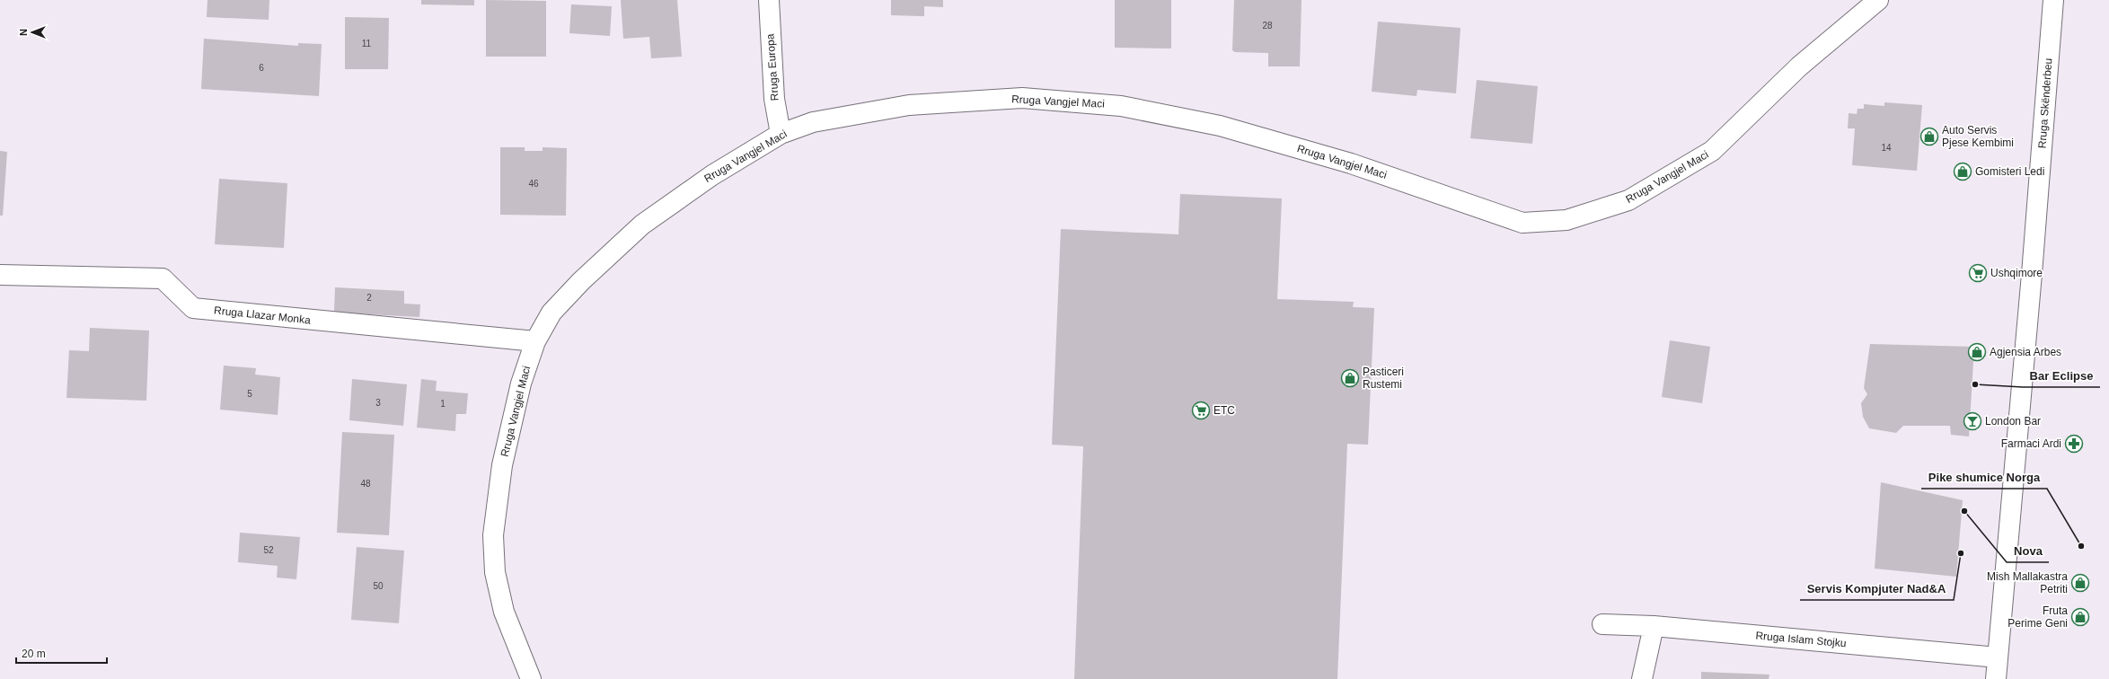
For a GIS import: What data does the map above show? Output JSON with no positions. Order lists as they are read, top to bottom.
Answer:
{
  "streets": {
    "street": [
      "Rruga Europa",
      "Rruga Vangjel Maci",
      "Rruga Skënderbeu",
      "Rruga Llazar Monka",
      "Rruga Islam Stojku"
    ]
  },
  "crossings": [
    ["Rruga Europa", "Rruga Vangjel Maci"],
    ["Rruga Vangjel Maci", "Rruga Llazar Monka"],
    ["Rruga Skënderbeu", "Rruga Islam Stojku"]
  ],
  "places": {
    "shop": [
      "Auto Servis Pjese Kembimi",
      "Gomisteri Ledi",
      "Agjensia Arbes",
      "Pasticeri Rustemi",
      "Mish Mallakastra Petriti",
      "Fruta Perime Geni"
    ],
    "supermarket": ["Ushqimore", "ETC"],
    "other": [
      "Bar Eclipse",
      "Nova",
      "Pike shumice Norga",
      "Servis Kompjuter Nad&A"
    ],
    "bar": ["London Bar"],
    "pharmacy": ["Farmaci Ardi"]
  },
  "house_numbers": [
    "28",
    "11",
    "6",
    "14",
    "46",
    "2",
    "5",
    "3",
    "1",
    "48",
    "52",
    "50"
  ],
  "scale_bar": "20 m",
  "north": "left"
}
